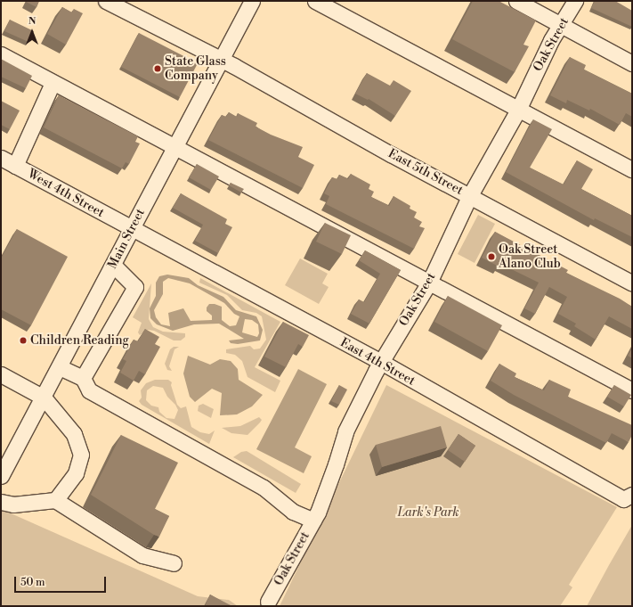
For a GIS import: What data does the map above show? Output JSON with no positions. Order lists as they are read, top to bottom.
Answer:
{
  "streets": {
    "street": [
      "Oak Street",
      "East 5th Street",
      "West 4th Street",
      "Main Street",
      "East 4th Street"
    ]
  },
  "crossings": [
    ["Oak Street", "East 5th Street"],
    ["Oak Street", "East 4th Street"],
    ["East 5th Street", "Main Street"],
    ["West 4th Street", "Main Street"],
    ["West 4th Street", "East 4th Street"],
    ["Main Street", "East 4th Street"]
  ],
  "parks": ["Lark's Park"],
  "places": ["State Glass Company", "Oak Street Alano Club", "Children Reading"],
  "scale_bar": "50 m",
  "north": "top"
}
